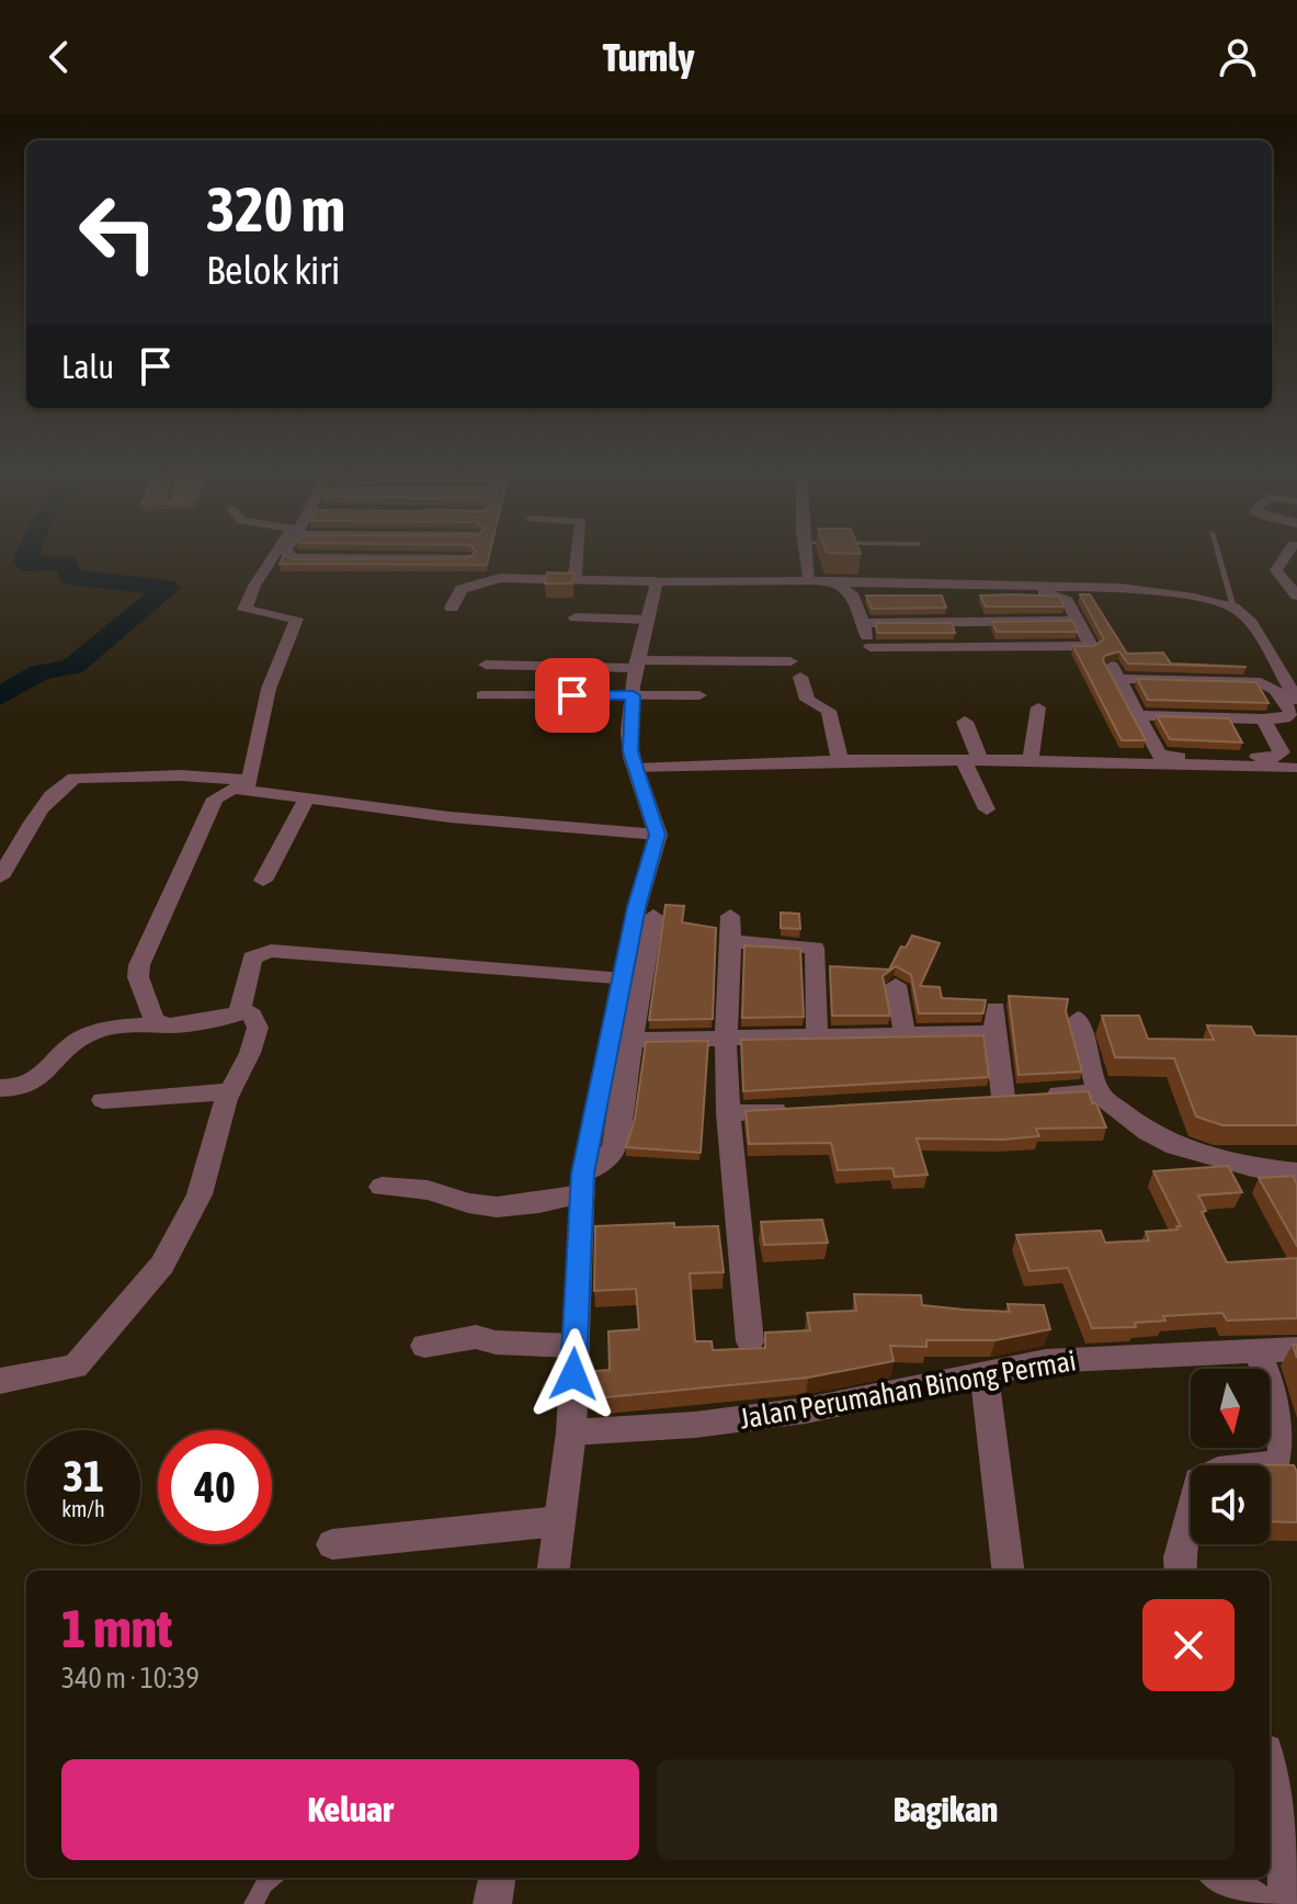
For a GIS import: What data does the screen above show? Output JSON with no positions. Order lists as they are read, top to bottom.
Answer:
{
  "streets": {
    "street": ["Jalan Perumahan Binong Permai"]
  },
  "north": "bottom",
  "page": {
    "header": "Turnly",
    "turn": ["320 m", "Belok kiri"],
    "then": "Lalu",
    "speed": "31 km/h",
    "limit": "40",
    "heading": ["1 mnt", "340 m · 10:39"],
    "buttons": ["Keluar", "Bagikan"]
  }
}
